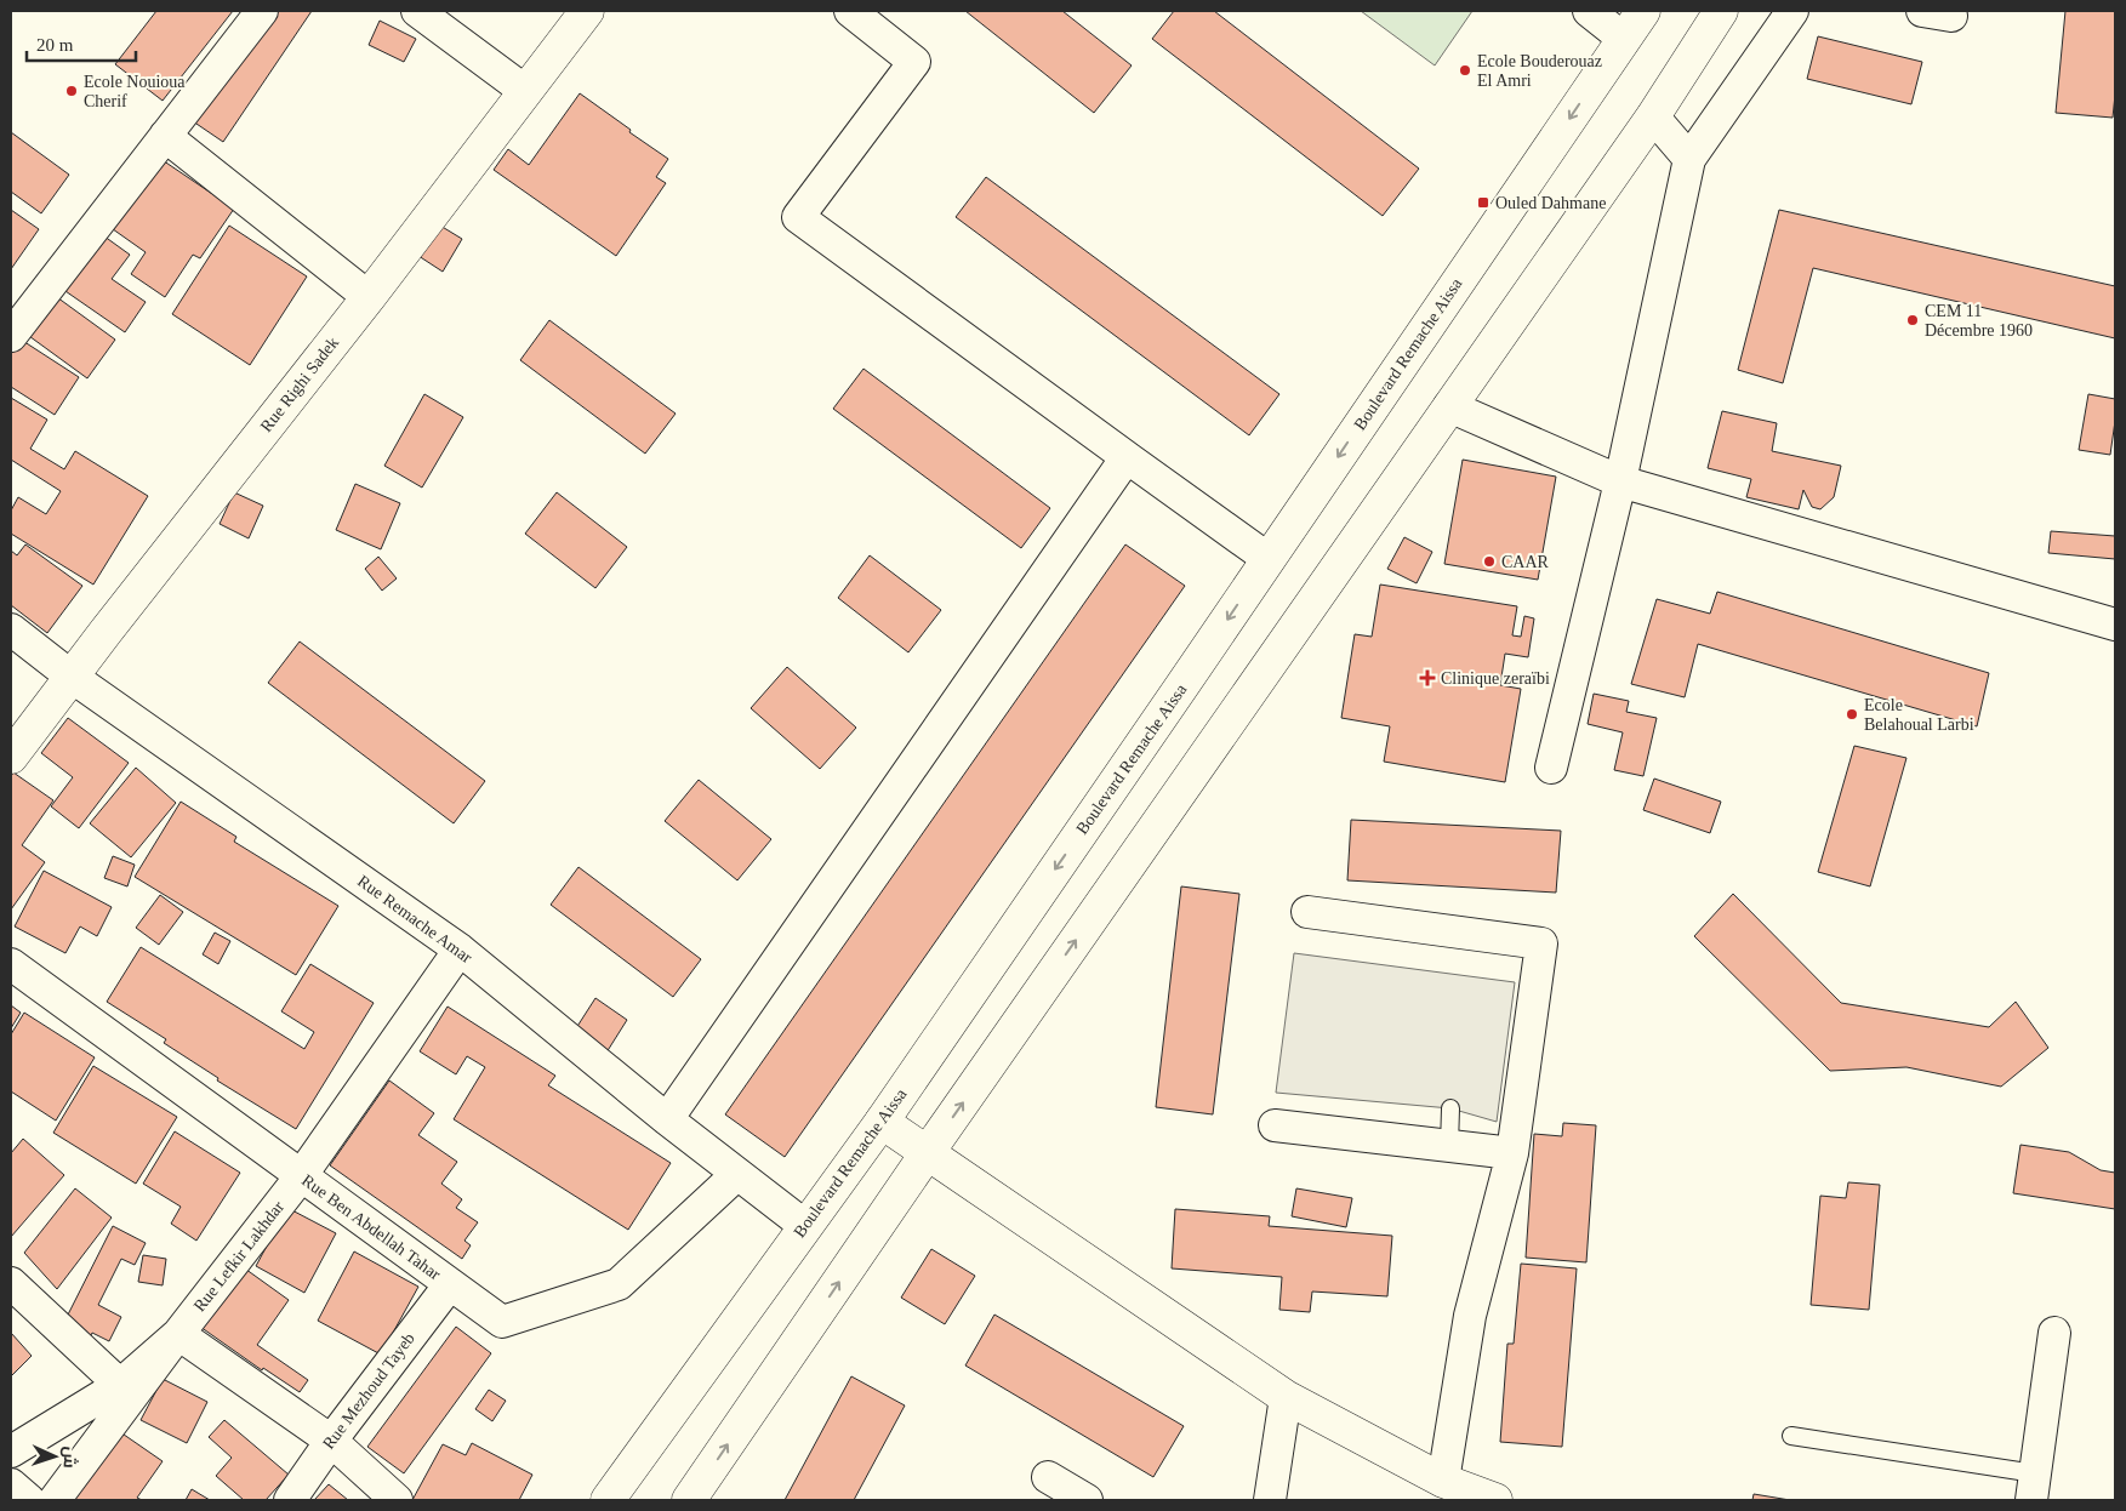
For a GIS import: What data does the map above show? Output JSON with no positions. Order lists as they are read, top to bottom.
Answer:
{
  "streets": {
    "main road": ["Boulevard Remache Aissa", "Rue Righi Sadek"],
    "street": [
      "Rue Remache Amar",
      "Rue Ben Abdellah Tahar",
      "Rue Lefkir Lakhdar",
      "Rue Mezhoud Tayeb"
    ]
  },
  "crossings": [
    ["Boulevard Remache Aissa", "Rue Remache Amar"],
    ["Rue Righi Sadek", "Rue Remache Amar"],
    ["Rue Remache Amar", "Rue Ben Abdellah Tahar"],
    ["Rue Remache Amar", "Rue Lefkir Lakhdar"],
    ["Rue Ben Abdellah Tahar", "Rue Lefkir Lakhdar"],
    ["Rue Ben Abdellah Tahar", "Rue Mezhoud Tayeb"]
  ],
  "places": {
    "other": [
      "Ecole Bouderouaz El Amri",
      "Ecole Nouioua Cherif",
      "CEM 11 Décembre 1960",
      "CAAR",
      "Ecole Belahoual Larbi"
    ],
    "transit": ["Ouled Dahmane"],
    "health": ["Clinique zeraïbi"]
  },
  "scale_bar": "20 m",
  "north": "right"
}
